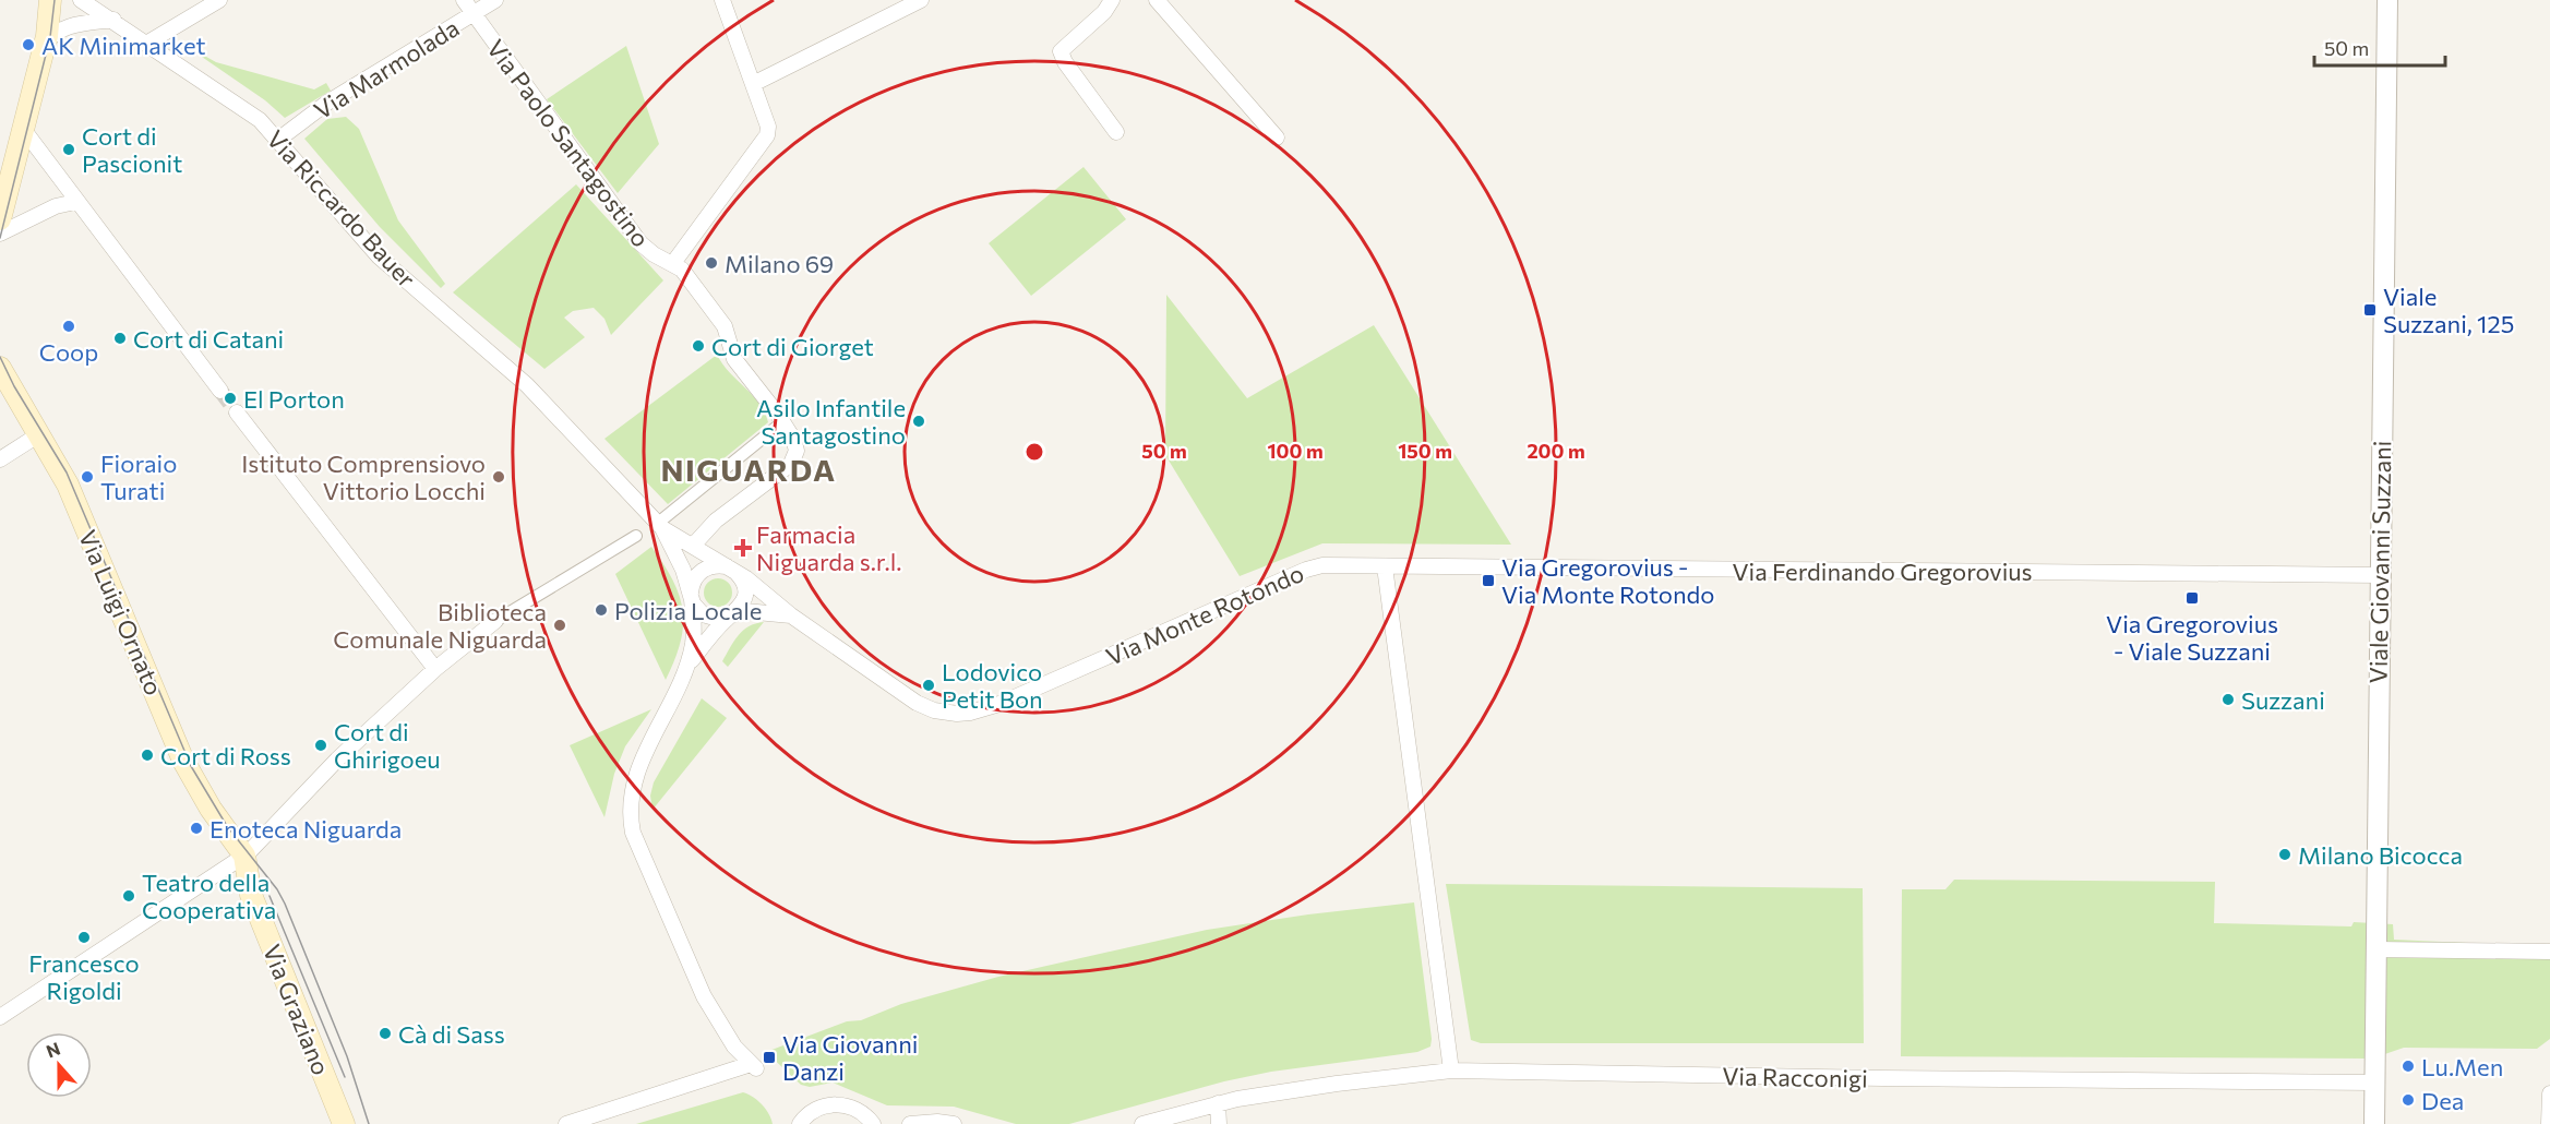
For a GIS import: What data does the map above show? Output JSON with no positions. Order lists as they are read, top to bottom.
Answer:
{
  "streets": {
    "main road": ["Via Luigi Ornato", "Via Graziano"],
    "street": [
      "Via Marmolada",
      "Via Paolo Santagostino",
      "Via Riccardo Bauer",
      "Viale Giovanni Suzzani",
      "Via Ferdinando Gregorovius",
      "Via Monte Rotondo",
      "Via Racconigi"
    ]
  },
  "crossings": [
    ["Via Marmolada", "Via Paolo Santagostino"],
    ["Via Marmolada", "Via Riccardo Bauer"],
    ["Via Paolo Santagostino", "Via Monte Rotondo"],
    ["Via Riccardo Bauer", "Via Monte Rotondo"],
    ["Viale Giovanni Suzzani", "Via Ferdinando Gregorovius"],
    ["Viale Giovanni Suzzani", "Via Racconigi"],
    ["Via Ferdinando Gregorovius", "Via Monte Rotondo"],
    ["Via Luigi Ornato", "Via Graziano"]
  ],
  "districts": ["NIGUARDA"],
  "places": {
    "other": [
      "AK Minimarket",
      "Cort di Pascionit",
      "Milano 69",
      "Coop",
      "Cort di Catani",
      "Cort di Giorget",
      "El Porton",
      "Asilo Infantile Santagostino",
      "Fioraio Turati",
      "Istituto Comprensiovo Vittorio Locchi",
      "Polizia Locale",
      "Biblioteca Comunale Niguarda",
      "Lodovico Petit Bon",
      "Suzzani",
      "Cort di Ghirigoeu",
      "Cort di Ross",
      "Enoteca Niguarda",
      "Milano Bicocca",
      "Teatro della Cooperativa",
      "Francesco Rigoldi",
      "Cà di Sass",
      "Lu.Men",
      "Dea"
    ],
    "transit": [
      "Viale Suzzani, 125",
      "Via Gregorovius - Via Monte Rotondo",
      "Via Gregorovius - Viale Suzzani",
      "Via Giovanni Danzi"
    ],
    "health": ["Farmacia Niguarda s.r.l."]
  },
  "scale_bar": "50 m",
  "north": "top",
  "rings": [
    "50 m",
    "100 m",
    "150 m",
    "200 m"
  ]
}
